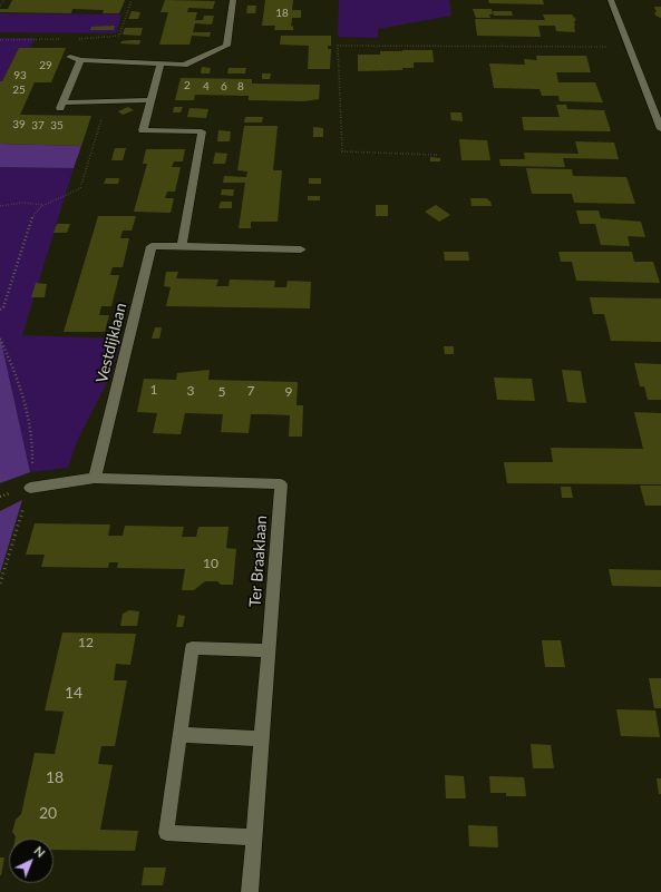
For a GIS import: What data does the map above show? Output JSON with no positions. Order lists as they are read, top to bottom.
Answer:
{
  "streets": {
    "street": ["Vestdijklaan", "Ter Braaklaan"]
  },
  "crossings": [
    ["Vestdijklaan", "Ter Braaklaan"]
  ],
  "house_numbers": [
    "18",
    "29",
    "93",
    "2",
    "4",
    "6",
    "8",
    "25",
    "39",
    "37",
    "35",
    "1",
    "3",
    "7",
    "5",
    "9",
    "10",
    "12",
    "14",
    "18",
    "20"
  ],
  "north": "top right"
}
